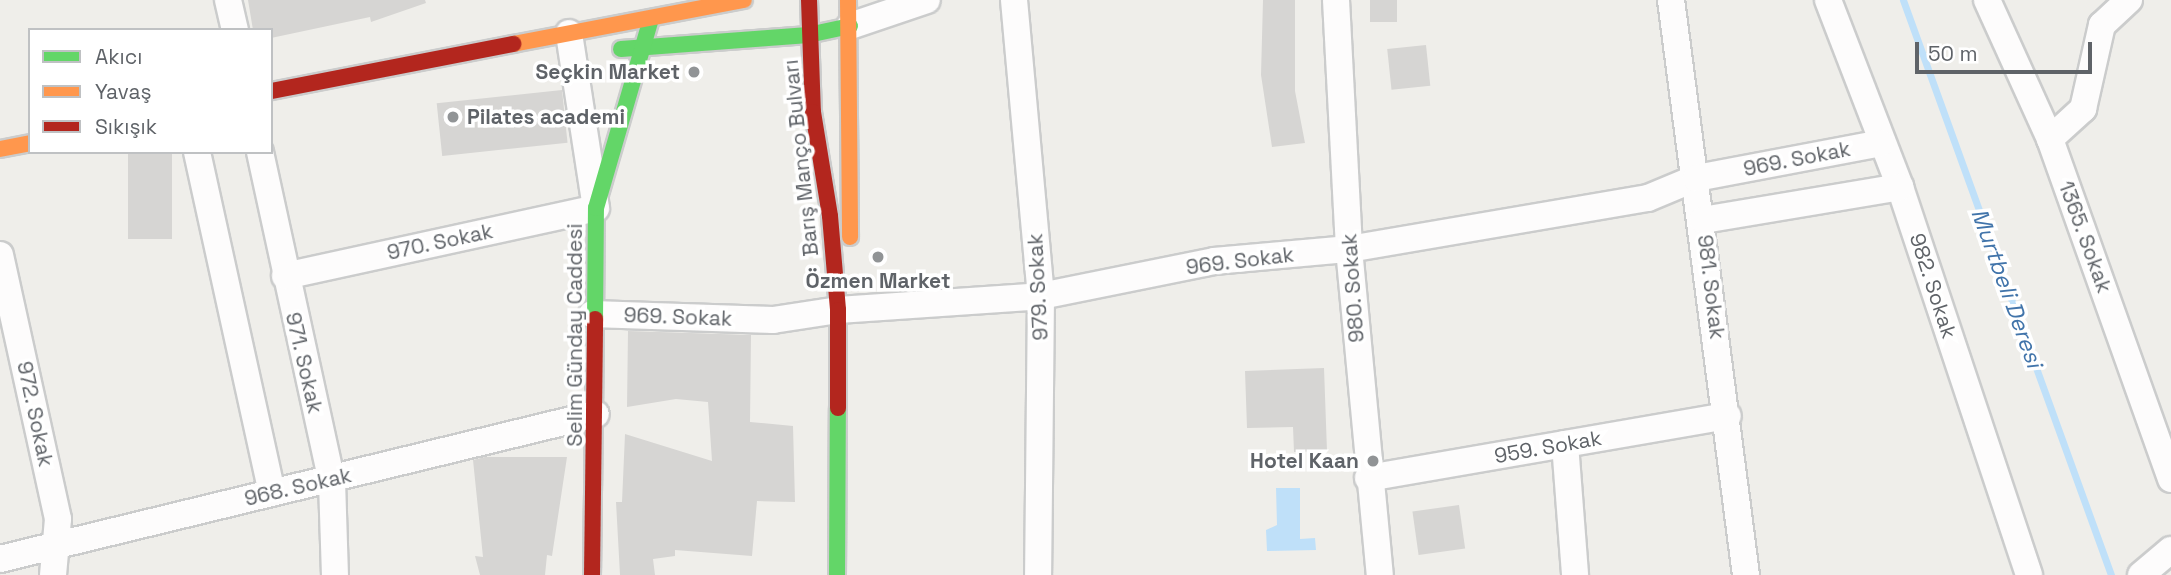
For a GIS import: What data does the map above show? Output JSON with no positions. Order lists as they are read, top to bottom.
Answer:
{
  "streets": {
    "street": [
      "Barış Manço Bulvarı",
      "969. Sokak",
      "1365. Sokak",
      "970. Sokak",
      "982. Sokak",
      "979. Sokak",
      "981. Sokak",
      "980. Sokak",
      "Selim Günday Caddesi",
      "971. Sokak",
      "972. Sokak",
      "959. Sokak",
      "968. Sokak"
    ]
  },
  "crossings": [
    ["Barış Manço Bulvarı", "969. Sokak"],
    ["969. Sokak", "982. Sokak"],
    ["969. Sokak", "979. Sokak"],
    ["969. Sokak", "981. Sokak"],
    ["969. Sokak", "980. Sokak"],
    ["969. Sokak", "Selim Günday Caddesi"],
    ["970. Sokak", "Selim Günday Caddesi"],
    ["970. Sokak", "971. Sokak"],
    ["981. Sokak", "959. Sokak"],
    ["980. Sokak", "959. Sokak"],
    ["Selim Günday Caddesi", "968. Sokak"],
    ["971. Sokak", "968. Sokak"],
    ["972. Sokak", "968. Sokak"]
  ],
  "water": ["Murtbeli Deresi"],
  "places": [
    "Seçkin Market",
    "Pilates academi",
    "Özmen Market",
    "Hotel Kaan"
  ],
  "legend": ["Akıcı", "Yavaş", "Sıkışık"],
  "scale_bar": "50 m"
}
